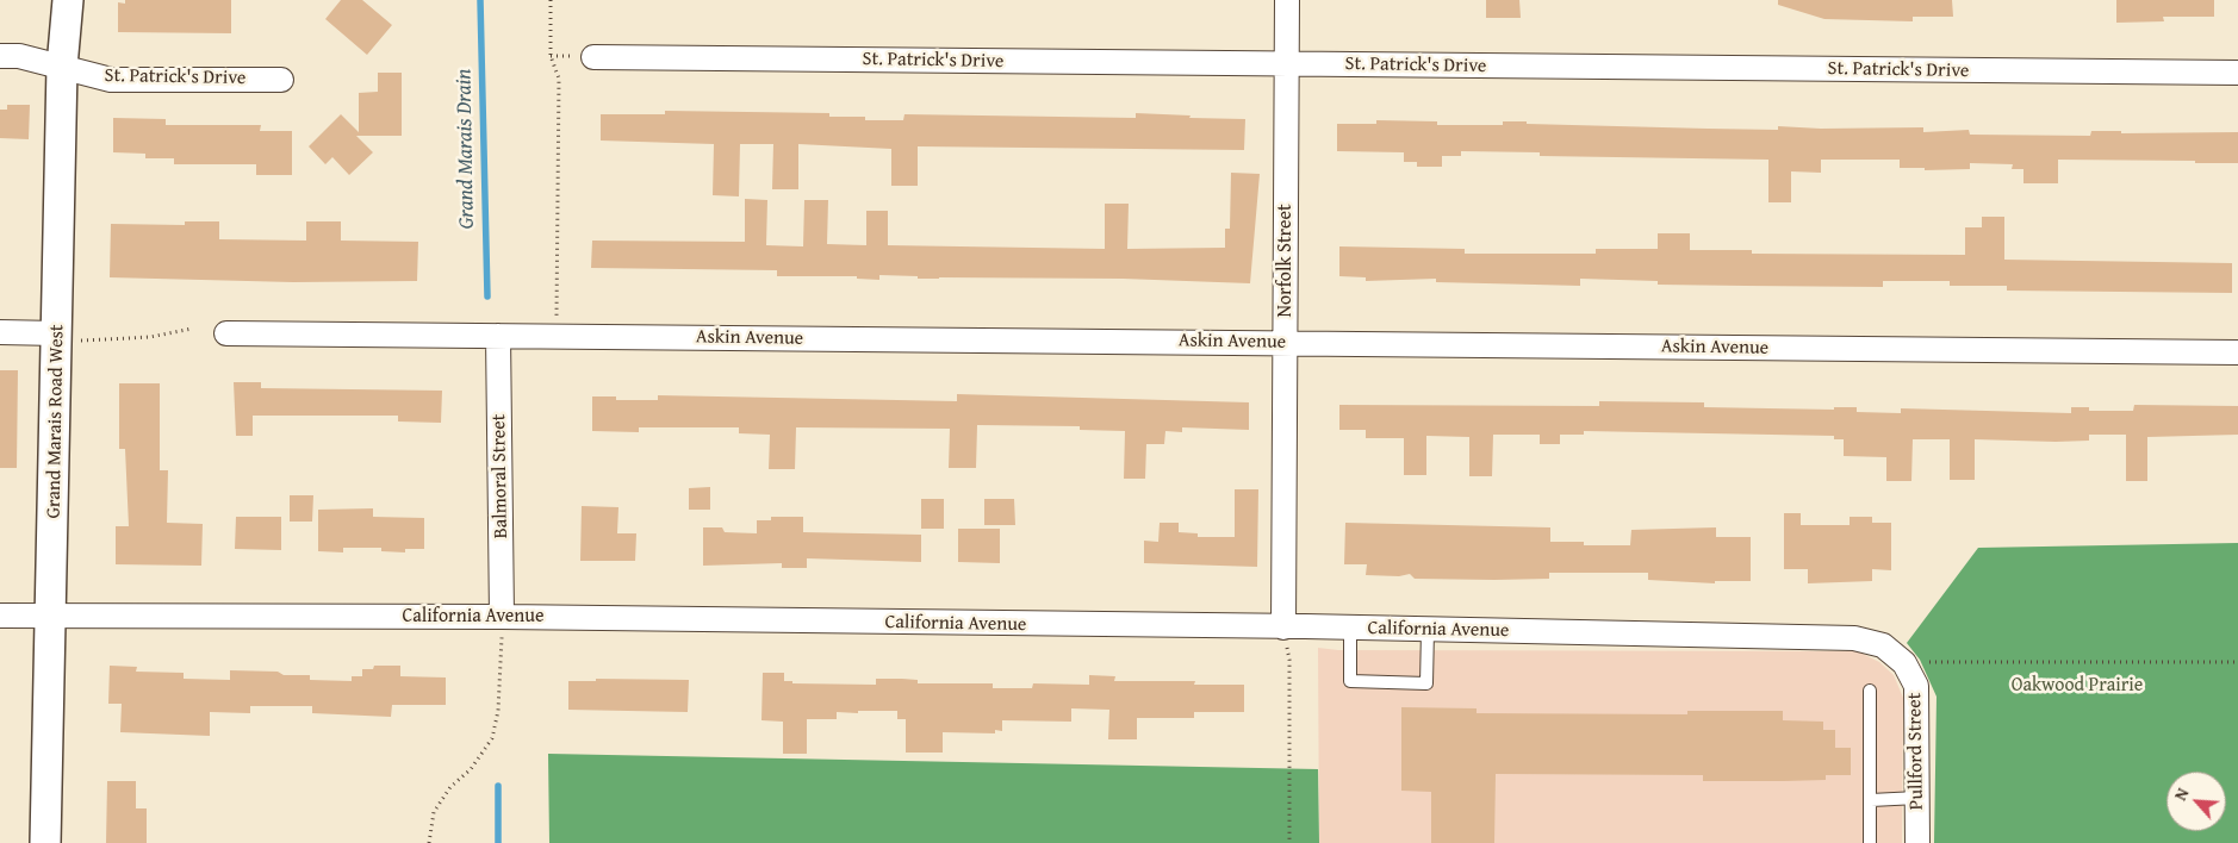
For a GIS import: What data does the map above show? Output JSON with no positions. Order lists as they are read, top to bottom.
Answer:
{
  "streets": {
    "street": [
      "St. Patrick's Drive",
      "Norfolk Street",
      "Askin Avenue",
      "Grand Marais Road West",
      "Balmoral Street",
      "California Avenue",
      "Pullford Street"
    ]
  },
  "crossings": [
    ["St. Patrick's Drive", "Norfolk Street"],
    ["St. Patrick's Drive", "Grand Marais Road West"],
    ["Norfolk Street", "Askin Avenue"],
    ["Norfolk Street", "California Avenue"],
    ["Askin Avenue", "Balmoral Street"],
    ["Grand Marais Road West", "California Avenue"],
    ["Balmoral Street", "California Avenue"],
    ["California Avenue", "Pullford Street"]
  ],
  "water": ["Grand Marais Drain"],
  "parks": ["Oakwood Prairie"],
  "north": "top left"
}
